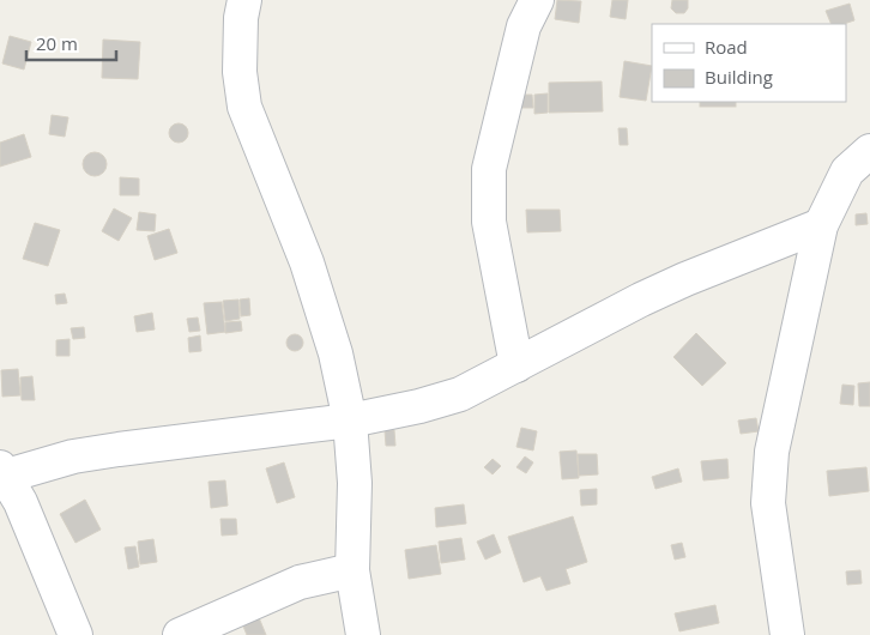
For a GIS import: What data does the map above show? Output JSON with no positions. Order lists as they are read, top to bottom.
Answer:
{
  "legend": ["Road", "Building"],
  "scale_bar": "20 m"
}
